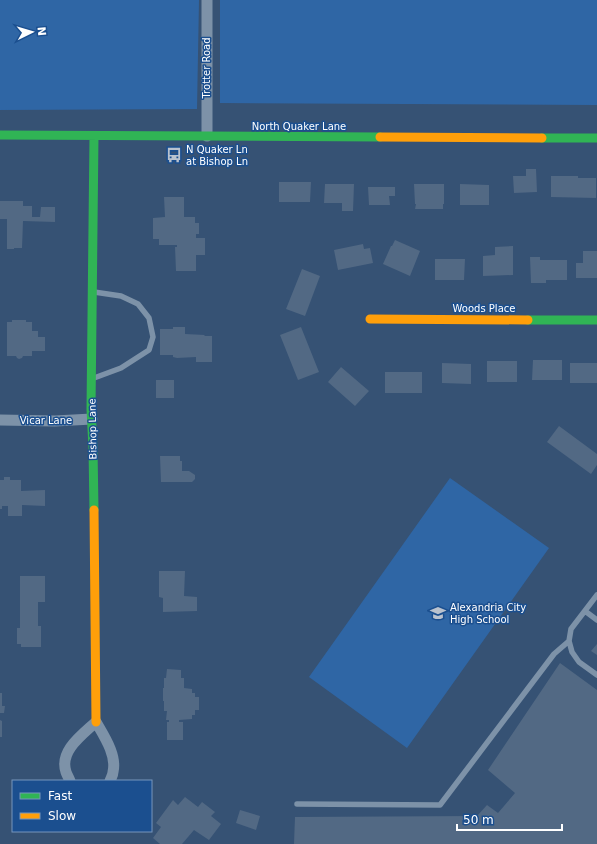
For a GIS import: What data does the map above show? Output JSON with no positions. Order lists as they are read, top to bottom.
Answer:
{
  "streets": {
    "street": [
      "Trotter Road",
      "North Quaker Lane",
      "Woods Place",
      "Vicar Lane",
      "Bishop Lane"
    ]
  },
  "crossings": [
    ["Trotter Road", "North Quaker Lane"],
    ["North Quaker Lane", "Bishop Lane"],
    ["Vicar Lane", "Bishop Lane"]
  ],
  "places": {
    "bus stop": ["N Quaker Ln at Bishop Ln"],
    "school or university": ["Alexandria City High School"]
  },
  "legend": ["Fast", "Slow"],
  "scale_bar": "50 m",
  "north": "right"
}
